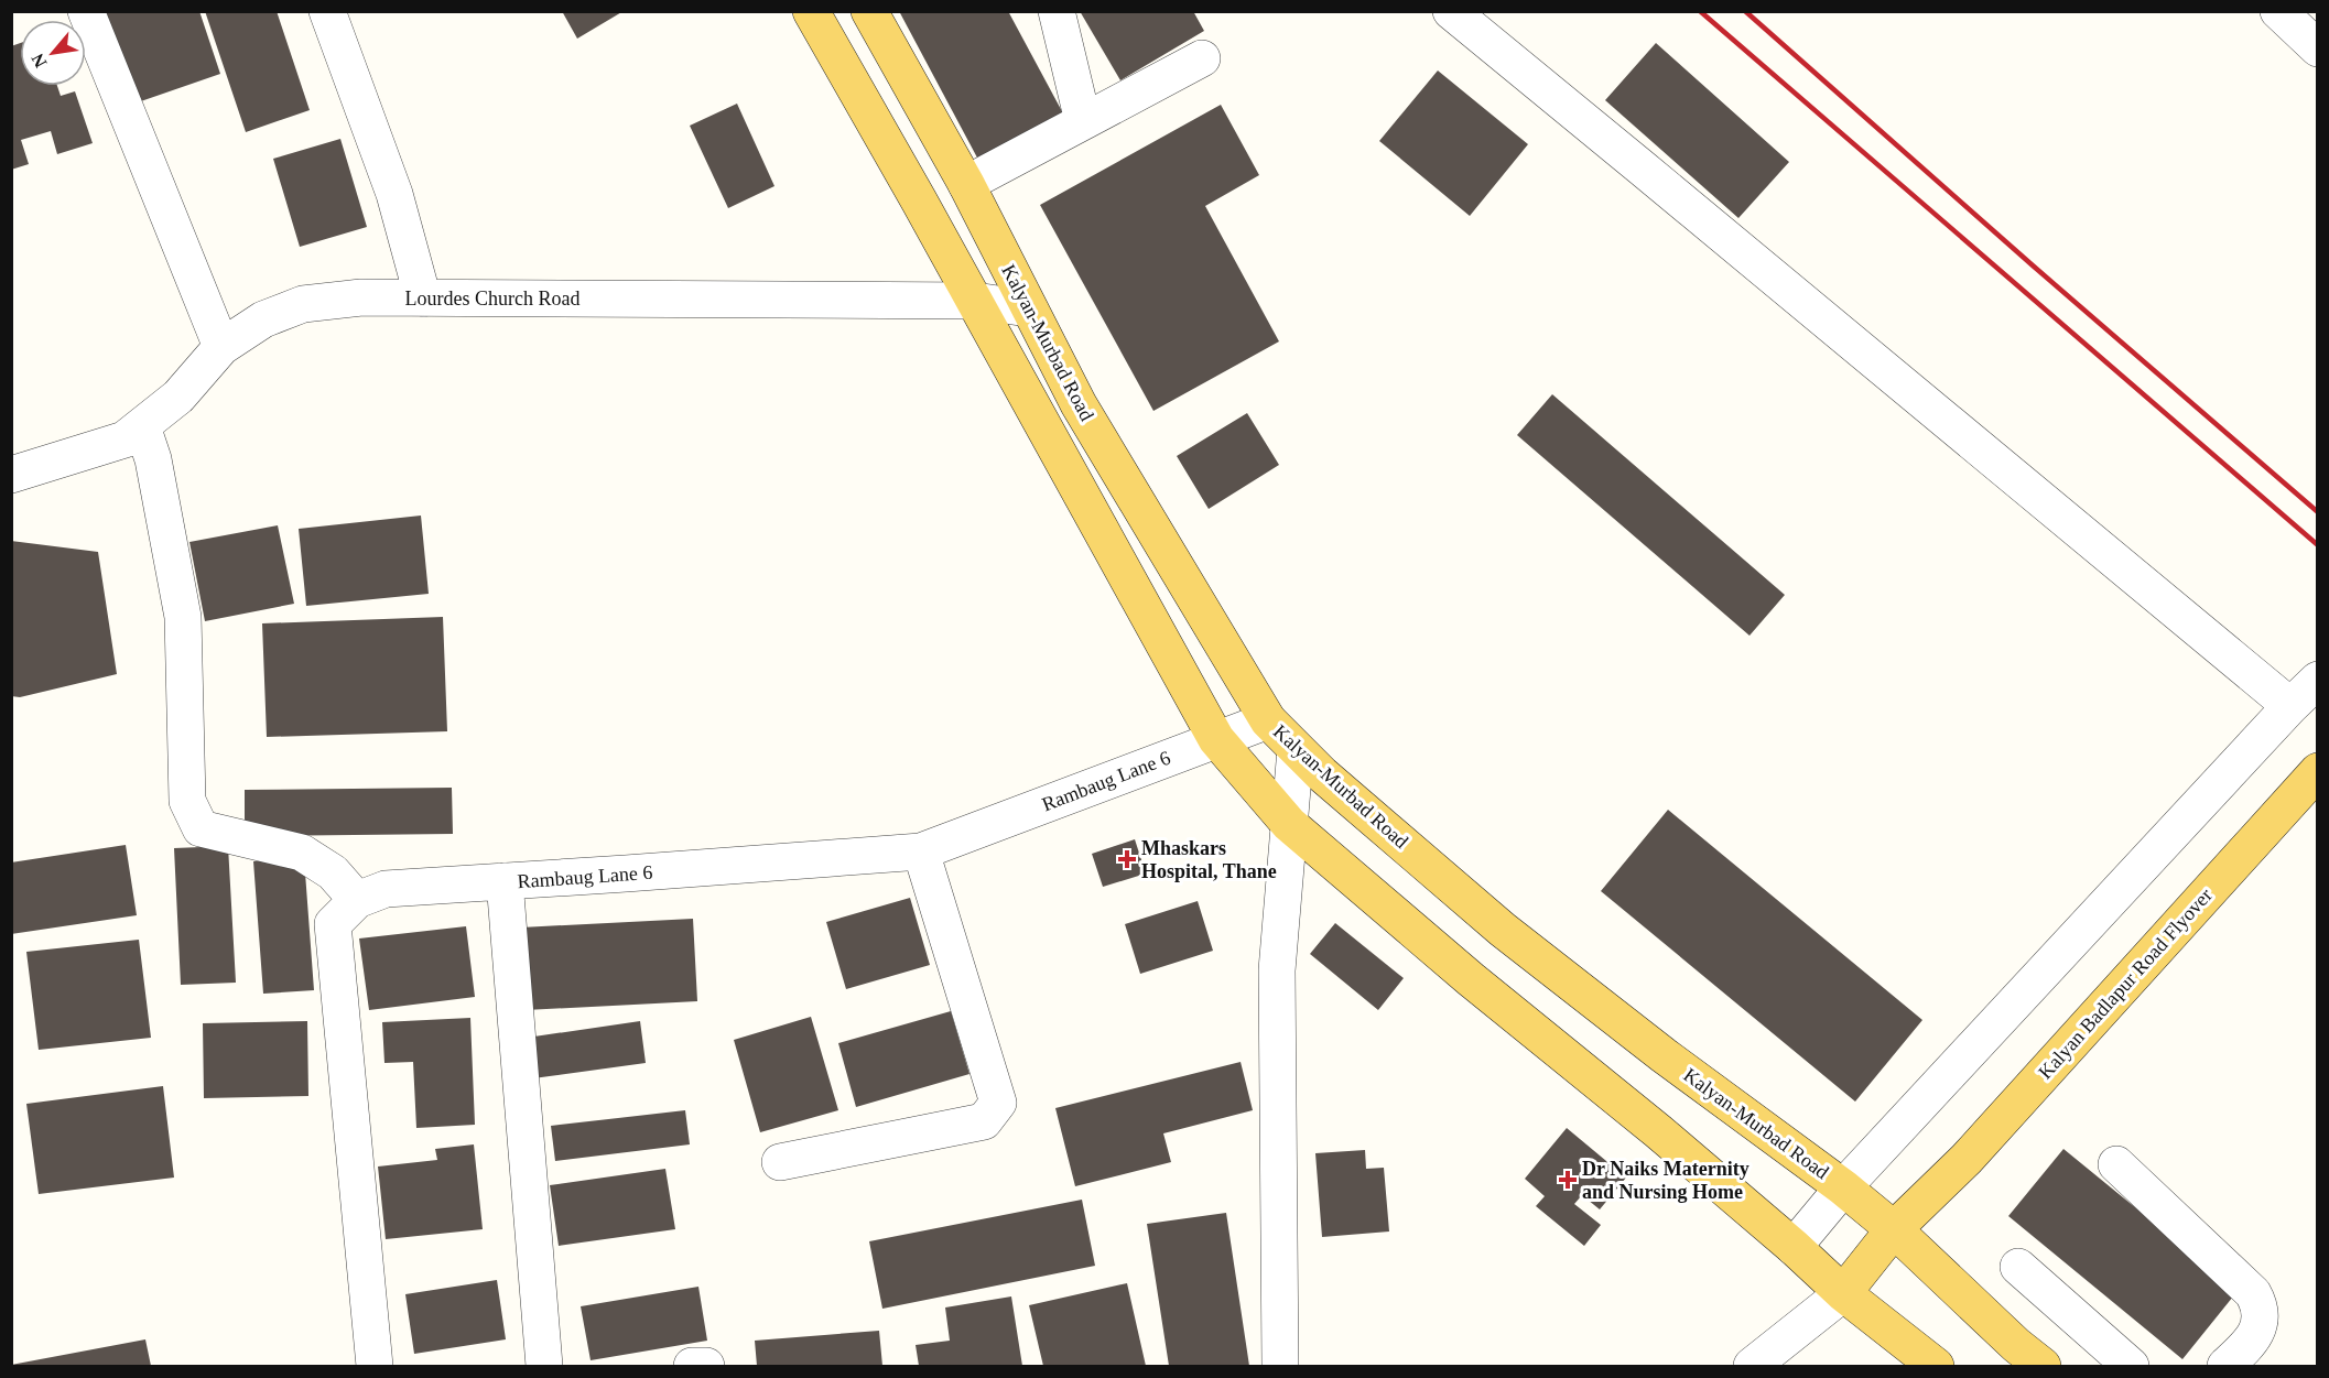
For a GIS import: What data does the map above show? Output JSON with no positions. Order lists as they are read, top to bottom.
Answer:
{
  "streets": {
    "main road": ["Kalyan-Murbad Road", "Kalyan Badlapur Road Flyover"],
    "street": ["Lourdes Church Road", "Rambaug Lane 6"]
  },
  "crossings": [
    ["Lourdes Church Road", "Kalyan-Murbad Road"],
    ["Kalyan-Murbad Road", "Rambaug Lane 6"],
    ["Kalyan-Murbad Road", "Kalyan Badlapur Road Flyover"]
  ],
  "places": {
    "health": ["Mhaskars Hospital, Thane", "Dr Naiks Maternity and Nursing Home"]
  },
  "north": "bottom left"
}
